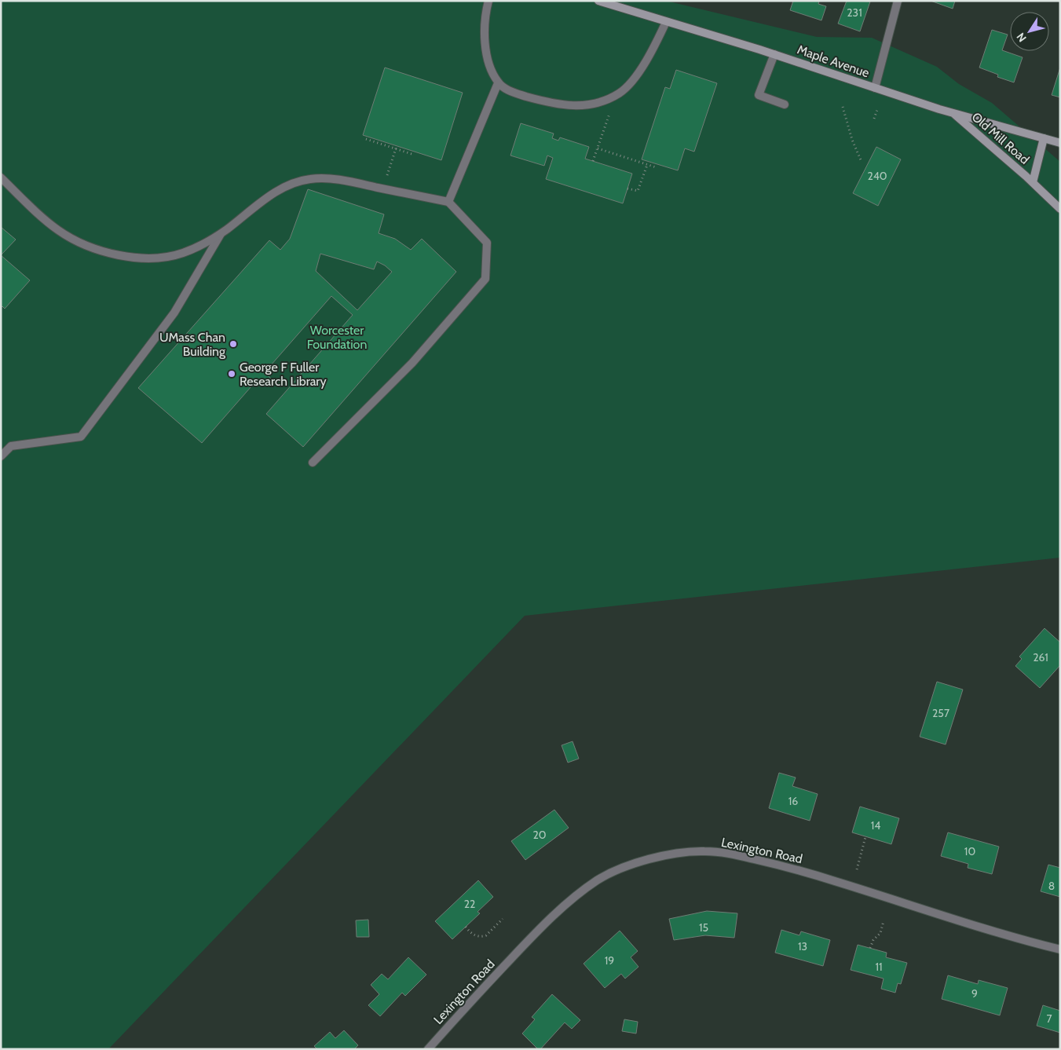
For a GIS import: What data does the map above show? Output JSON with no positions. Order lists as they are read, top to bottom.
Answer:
{
  "streets": {
    "main road": ["Maple Avenue", "Old Mill Road"],
    "street": ["Lexington Road"]
  },
  "crossings": [
    ["Maple Avenue", "Old Mill Road"]
  ],
  "parks": ["Worcester Foundation"],
  "places": ["UMass Chan Building", "George F Fuller Research Library"],
  "house_numbers": [
    "231",
    "240",
    "261",
    "257",
    "16",
    "14",
    "20",
    "10",
    "8",
    "22",
    "15",
    "13",
    "19",
    "11",
    "9",
    "7"
  ],
  "north": "bottom left"
}
